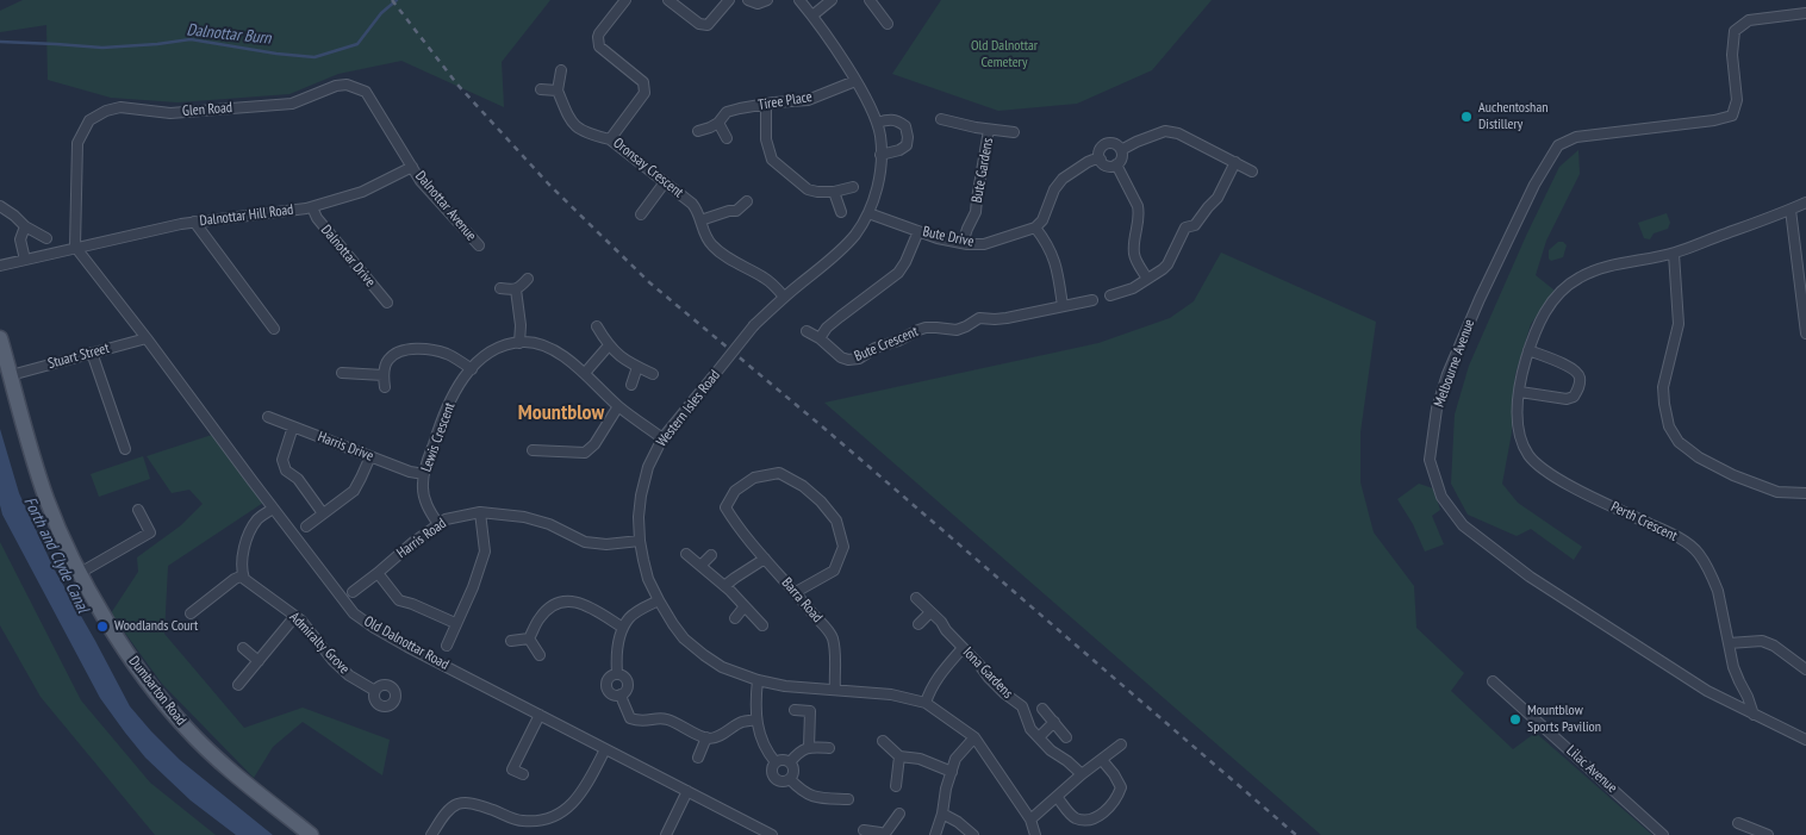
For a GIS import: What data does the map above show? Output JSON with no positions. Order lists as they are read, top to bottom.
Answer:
{
  "streets": {
    "main road": ["Dumbarton Road"],
    "street": [
      "Tiree Place",
      "Glen Road",
      "Oronsay Crescent",
      "Bute Gardens",
      "Dalnottar Avenue",
      "Dalnottar Hill Road",
      "Bute Drive",
      "Dalnottar Drive",
      "Bute Crescent",
      "Stuart Street",
      "Melbourne Avenue",
      "Western Isles Road",
      "Lewis Crescent",
      "Harris Drive",
      "Perth Crescent",
      "Harris Road",
      "Barra Road",
      "Admiralty Grove",
      "Old Dalnottar Road",
      "Iona Gardens",
      "Lilac Avenue"
    ]
  },
  "crossings": [
    ["Tiree Place", "Western Isles Road"],
    ["Glen Road", "Dalnottar Avenue"],
    ["Glen Road", "Dalnottar Hill Road"],
    ["Glen Road", "Old Dalnottar Road"],
    ["Oronsay Crescent", "Western Isles Road"],
    ["Bute Gardens", "Bute Drive"],
    ["Dalnottar Avenue", "Dalnottar Hill Road"],
    ["Dalnottar Hill Road", "Dalnottar Drive"],
    ["Dalnottar Hill Road", "Old Dalnottar Road"],
    ["Bute Drive", "Western Isles Road"],
    ["Stuart Street", "Old Dalnottar Road"],
    ["Stuart Street", "Dumbarton Road"],
    ["Melbourne Avenue", "Perth Crescent"],
    ["Western Isles Road", "Lewis Crescent"],
    ["Western Isles Road", "Harris Road"],
    ["Western Isles Road", "Barra Road"],
    ["Lewis Crescent", "Harris Drive"],
    ["Lewis Crescent", "Harris Road"]
  ],
  "districts": ["Mountblow"],
  "water": ["Dalnottar Burn", "Forth and Clyde Canal"],
  "parks": ["Old Dalnottar Cemetery"],
  "places": ["Auchentoshan Distillery", "Woodlands Court", "Mountblow Sports Pavilion"]
}
